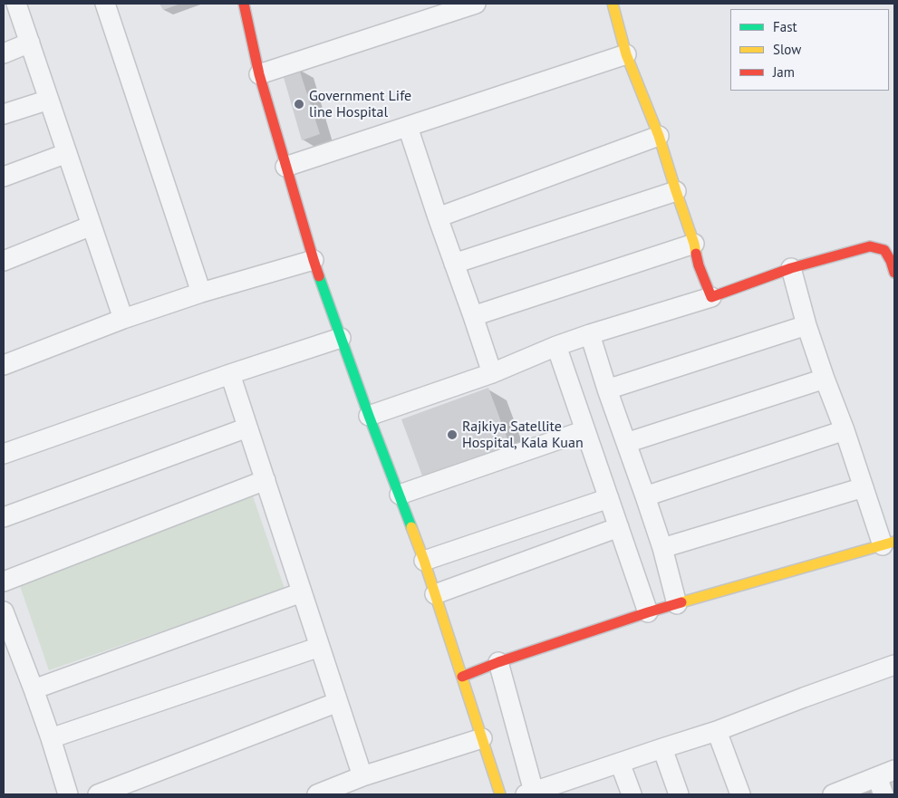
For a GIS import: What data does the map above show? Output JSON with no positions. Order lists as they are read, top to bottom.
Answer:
{
  "places": ["Government Life line Hospital", "Rajkiya Satellite Hospital, Kala Kuan"],
  "legend": ["Fast", "Slow", "Jam"]
}
